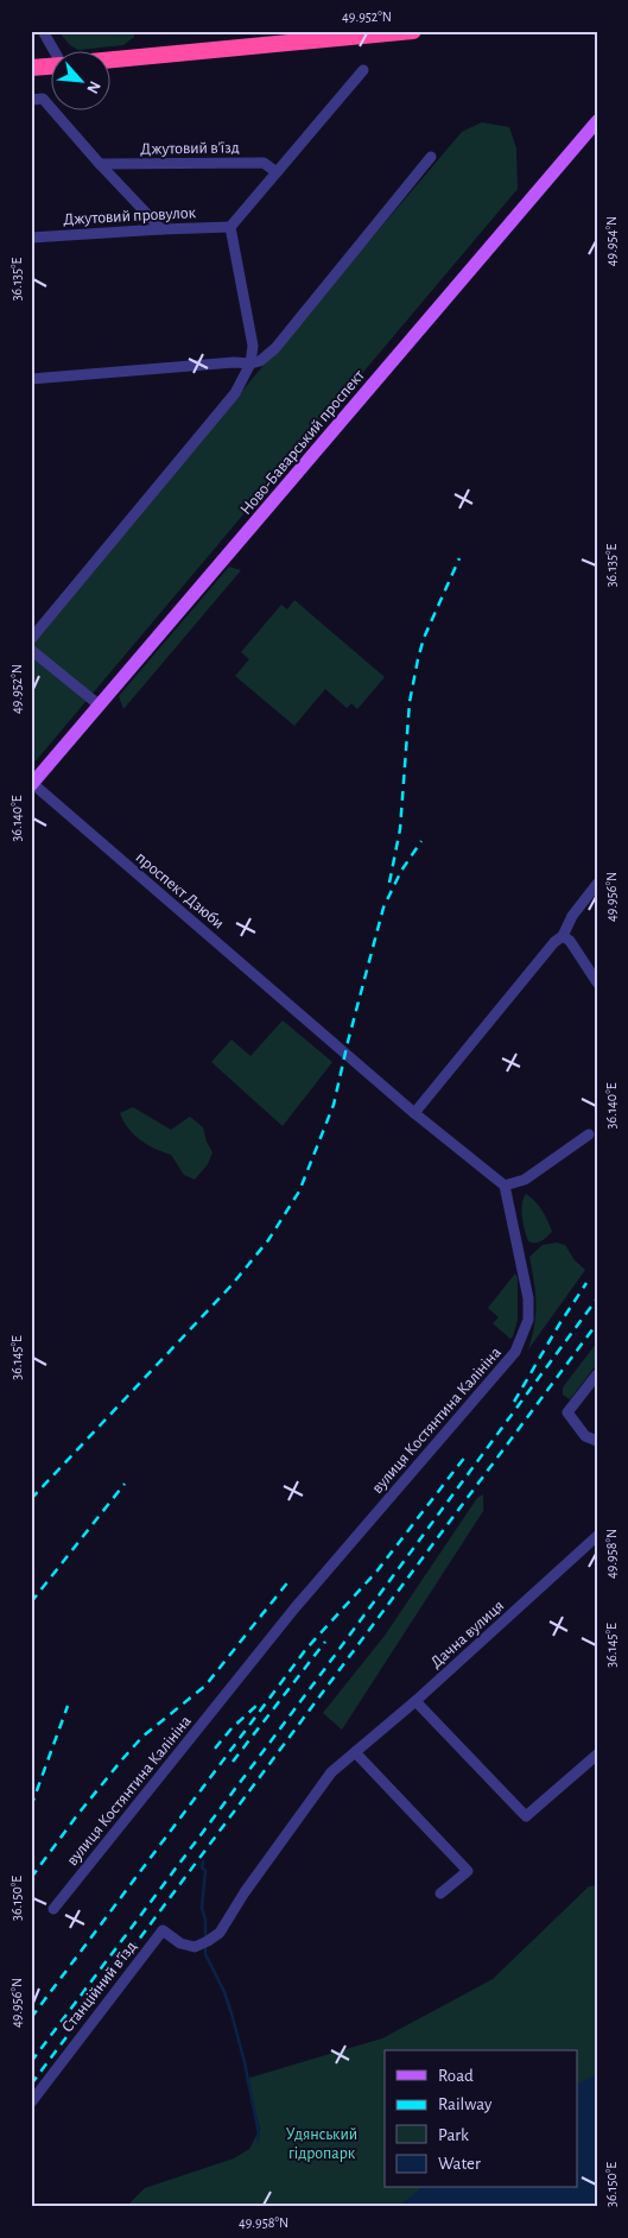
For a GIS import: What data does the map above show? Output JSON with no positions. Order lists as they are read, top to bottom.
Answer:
{
  "streets": {
    "main road": ["Ново-Баварський проспект"],
    "street": [
      "Джутовий в’їзд",
      "Джутовий провулок",
      "проспект Дзюби",
      "вулиця Костянтина Калініна",
      "Дачна вулиця",
      "Станційний в’їзд"
    ]
  },
  "crossings": [
    ["Ново-Баварський проспект", "проспект Дзюби"],
    ["Дачна вулиця", "Станційний в’їзд"]
  ],
  "parks": ["Удянський гідропарк"],
  "legend": [
    "Road",
    "Railway",
    "Park",
    "Water"
  ],
  "north": "bottom right",
  "coordinates": [
    "49.952°N",
    "49.954°N",
    "36.135°E",
    "36.140°E",
    "49.956°N",
    "36.145°E",
    "49.958°N",
    "36.150°E"
  ]
}
